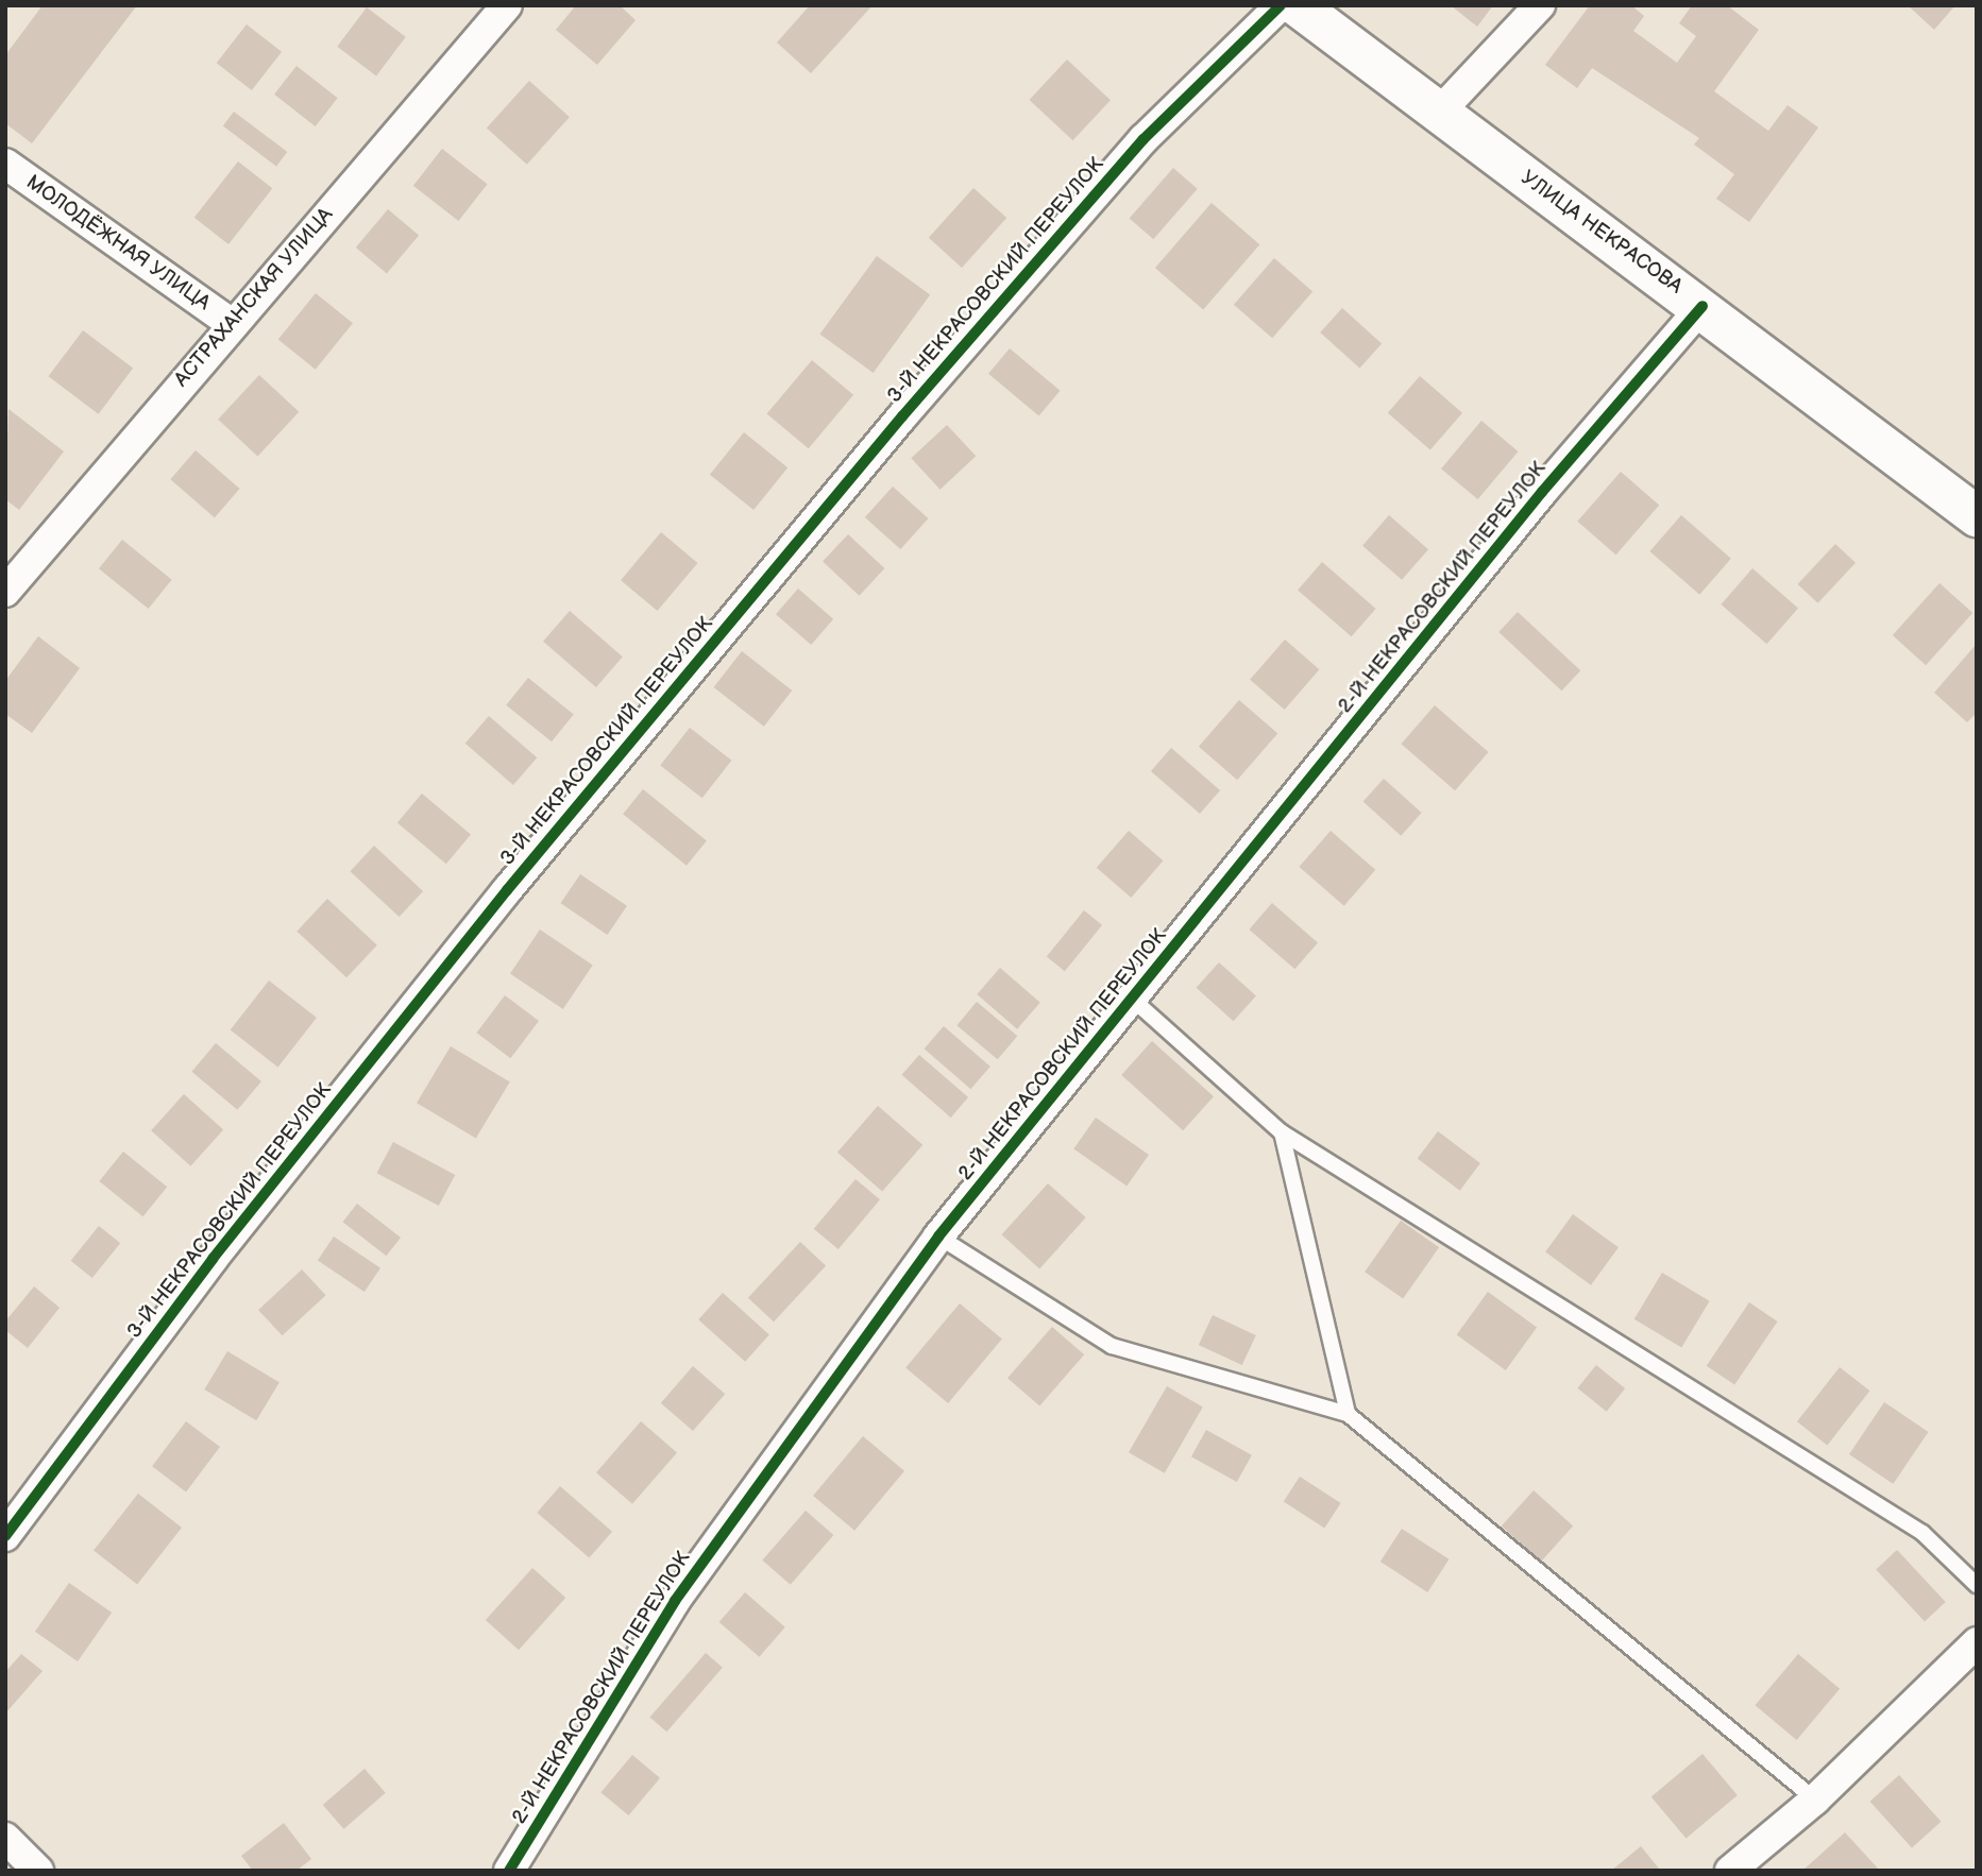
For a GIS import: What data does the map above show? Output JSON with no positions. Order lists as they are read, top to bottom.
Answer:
{
  "streets": {
    "street": [
      "УЛИЦА НЕКРАСОВА",
      "МОЛОДЁЖНАЯ УЛИЦА",
      "3-Й НЕКРАСОВСКИЙ ПЕРЕУЛОК",
      "АСТРАХАНСКАЯ УЛИЦА",
      "2-Й НЕКРАСОВСКИЙ ПЕРЕУЛОК"
    ]
  },
  "crossings": [
    ["УЛИЦА НЕКРАСОВА", "2-Й НЕКРАСОВСКИЙ ПЕРЕУЛОК"],
    ["МОЛОДЁЖНАЯ УЛИЦА", "АСТРАХАНСКАЯ УЛИЦА"]
  ]
}
